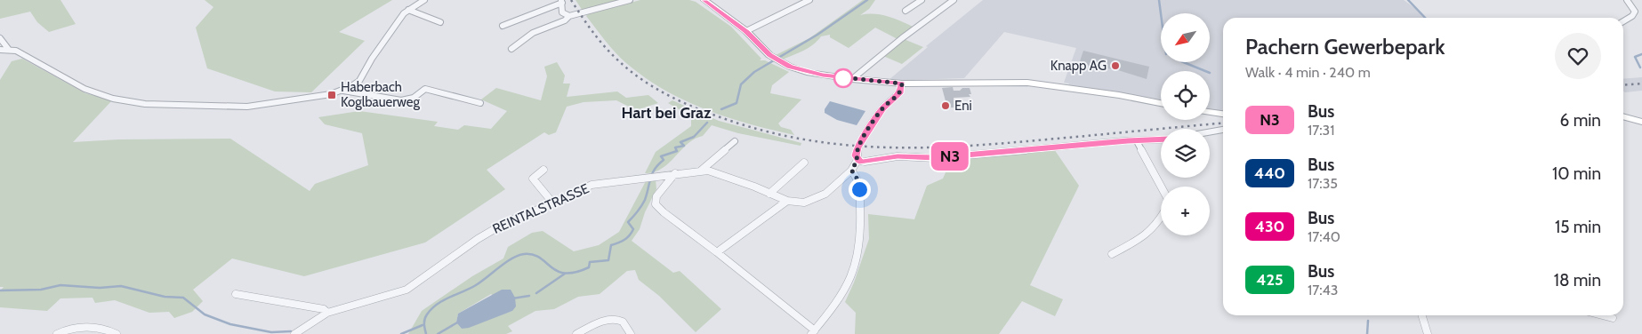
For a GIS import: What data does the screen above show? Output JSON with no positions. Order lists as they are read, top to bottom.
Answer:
{
  "streets": {
    "street": ["REINTALSTRASSE"]
  },
  "districts": ["Hart bei Graz"],
  "places": {
    "other": ["Knapp AG", "Eni"],
    "transit": ["Haberbach Koglbauerweg"]
  },
  "lines": ["bus line N3"],
  "north": "bottom left",
  "page": {
    "on_map": "N3",
    "map_buttons": "+",
    "heading": ["Pachern Gewerbepark", "Walk · 4 min · 240 m"],
    "list": [
      {
        "mark": "N3",
        "name": "Bus",
        "note": "17:31",
        "value": "6 min"
      },
      {
        "mark": "440",
        "name": "Bus",
        "note": "17:35",
        "value": "10 min"
      },
      {
        "mark": "430",
        "name": "Bus",
        "note": "17:40",
        "value": "15 min"
      },
      {
        "mark": "425",
        "name": "Bus",
        "note": "17:43",
        "value": "18 min"
      }
    ]
  }
}
